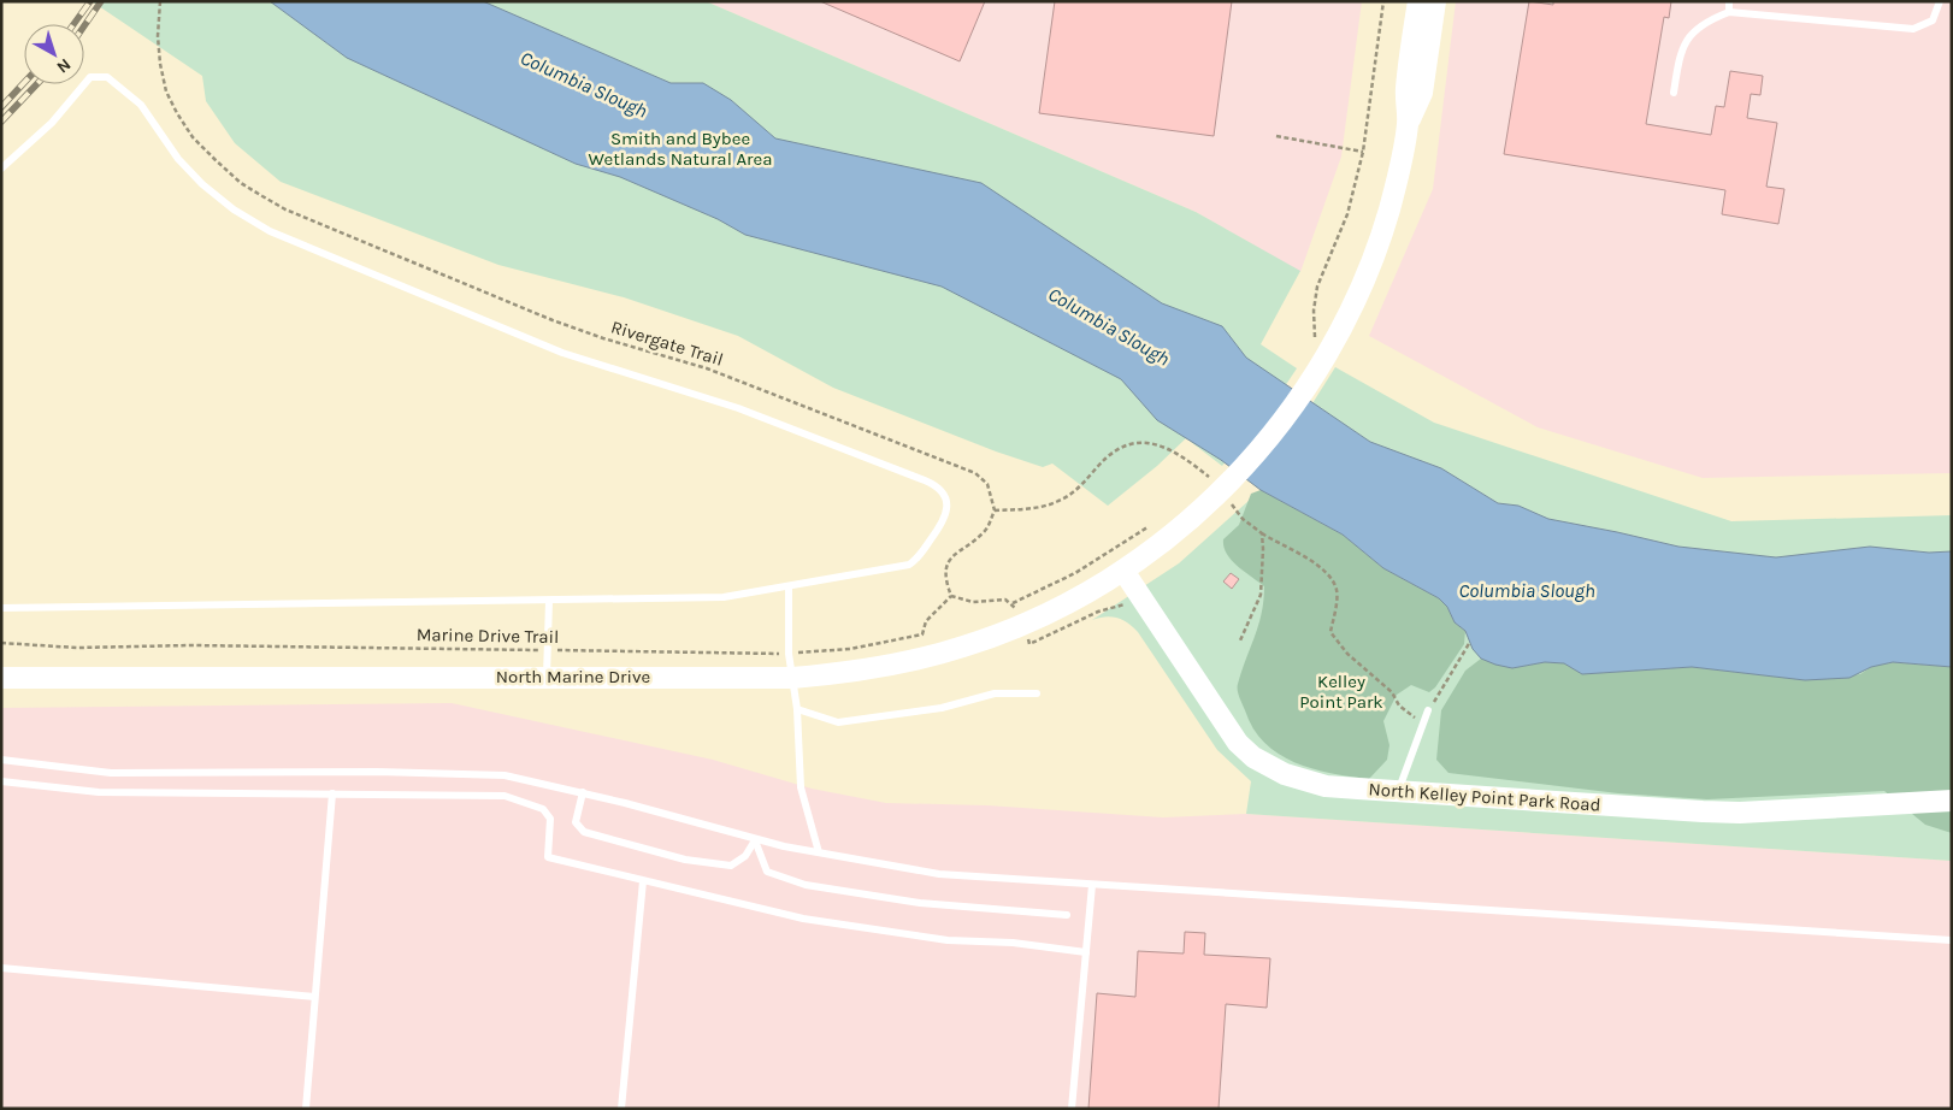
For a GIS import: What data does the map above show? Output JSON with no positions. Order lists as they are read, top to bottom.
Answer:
{
  "streets": {
    "main road": ["North Marine Drive", "North Kelley Point Park Road"],
    "path": ["Rivergate Trail", "Marine Drive Trail"]
  },
  "crossings": [
    ["North Marine Drive", "North Kelley Point Park Road"]
  ],
  "water": ["Columbia Slough"],
  "parks": ["Smith and Bybee Wetlands Natural Area", "Kelley Point Park"],
  "north": "bottom right"
}
